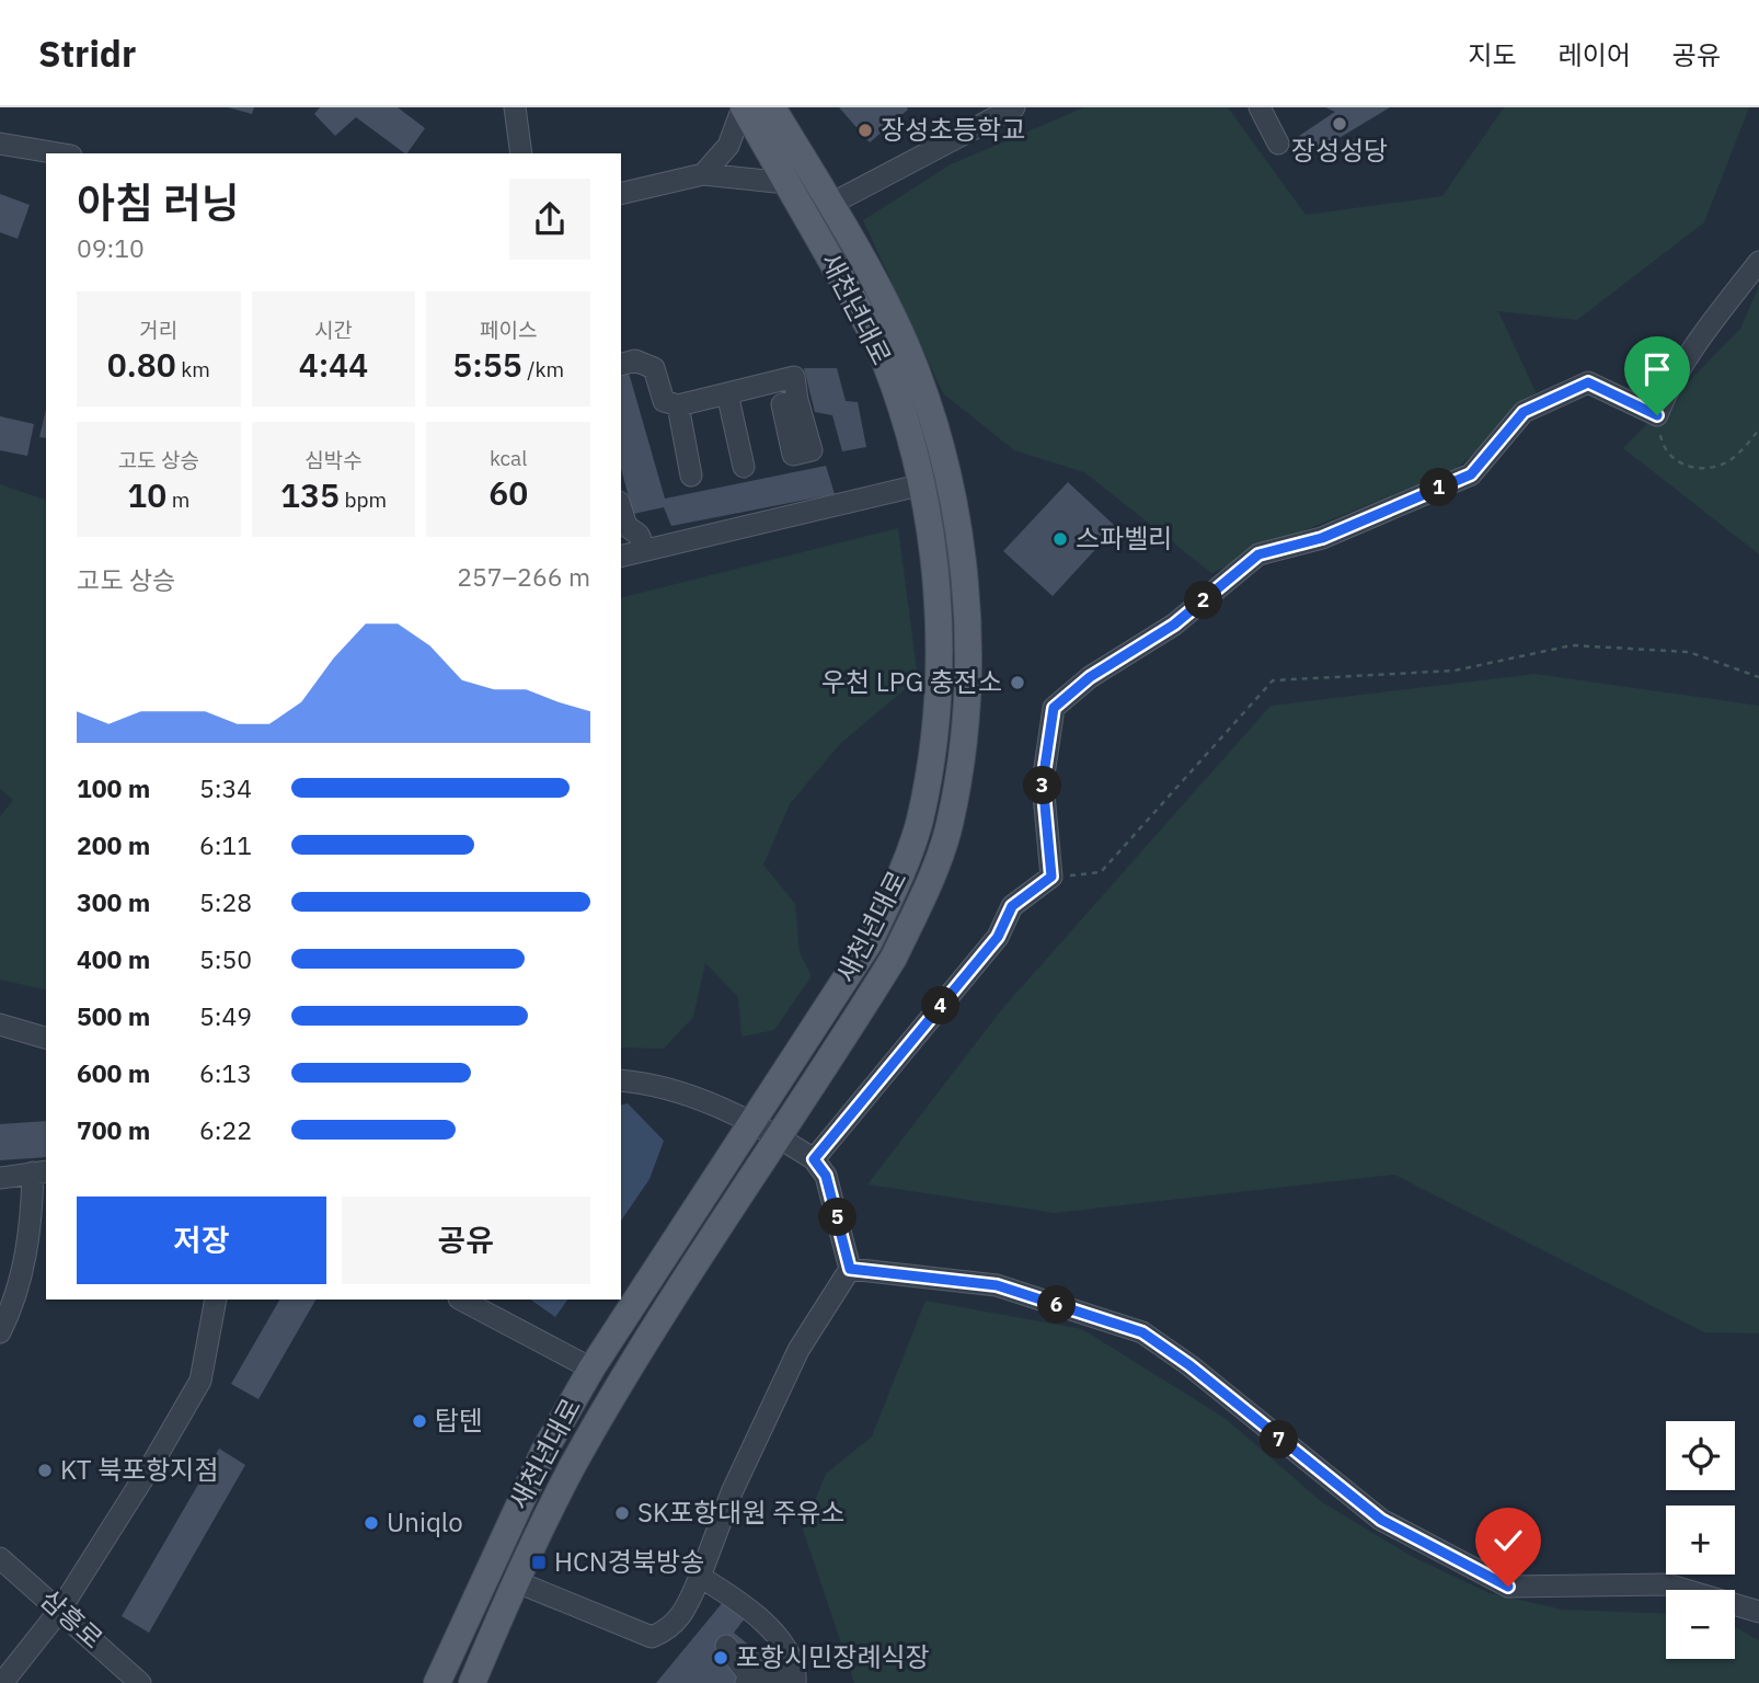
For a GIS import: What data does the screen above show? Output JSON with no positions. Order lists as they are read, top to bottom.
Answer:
{
  "streets": {
    "main road": ["새천년대로"],
    "street": ["삼흥로"]
  },
  "places": {
    "other": [
      "장성성당",
      "장성초등학교",
      "스파벨리",
      "우천 LPG 충전소",
      "탑텐",
      "KT 북포항지점",
      "SK포항대원 주유소",
      "Uniqlo",
      "포항시민장례식장"
    ],
    "transit": ["HCN경북방송"]
  },
  "page": {
    "header": "Stridr",
    "nav": ["지도", "레이어", "공유"],
    "heading": ["아침 러닝", "09:10"],
    "stats": [
      ["거리", "0.80 km"],
      ["시간", "4:44"],
      ["페이스", "5:55 /km"],
      ["고도 상승", "10 m"],
      ["심박수", "135 bpm"],
      ["kcal", "60"]
    ],
    "pins": [
      "1",
      "2",
      "3",
      "4",
      "5",
      "6",
      "7"
    ],
    "chart": ["고도 상승", "257–266 m"],
    "list": [
      {
        "name": "100 m",
        "note": "5:34"
      },
      {
        "name": "200 m",
        "note": "6:11"
      },
      {
        "name": "300 m",
        "note": "5:28"
      },
      {
        "name": "400 m",
        "note": "5:50"
      },
      {
        "name": "500 m",
        "note": "5:49"
      },
      {
        "name": "600 m",
        "note": "6:13"
      },
      {
        "name": "700 m",
        "note": "6:22"
      }
    ],
    "buttons": ["저장", "공유"],
    "map_buttons": ["+", "−"]
  }
}
